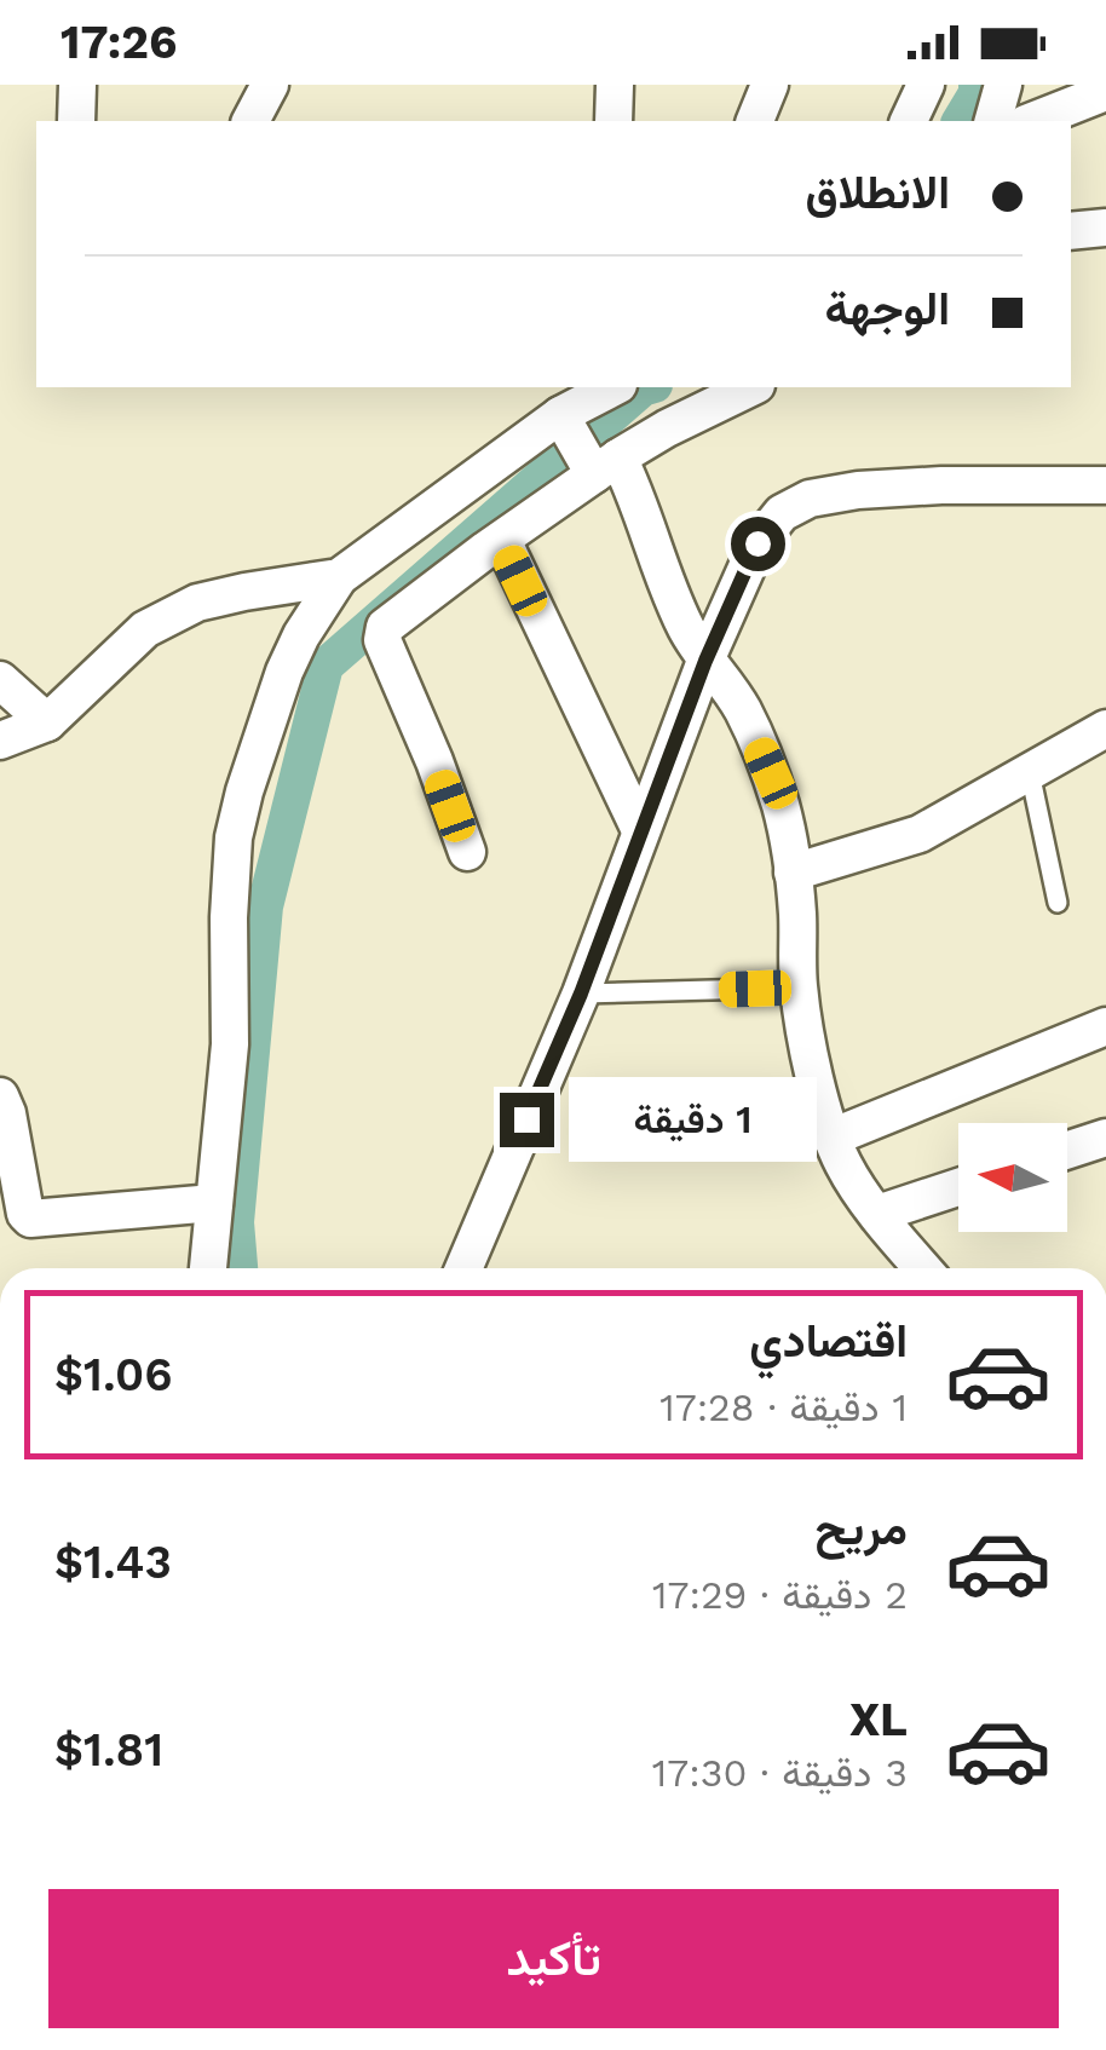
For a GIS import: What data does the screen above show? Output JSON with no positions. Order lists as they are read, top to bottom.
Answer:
{
  "north": "left",
  "page": {
    "status": "17:26",
    "banner": ["الانطلاق", "الوجهة"],
    "bubble": "1 دقيقة",
    "list": [
      {
        "name": "اقتصادي",
        "note": "1 دقيقة · 17:28",
        "value": "$1.06"
      },
      {
        "name": "مريح",
        "note": "2 دقيقة · 17:29",
        "value": "$1.43"
      },
      {
        "name": "XL",
        "note": "3 دقيقة · 17:30",
        "value": "$1.81"
      }
    ],
    "buttons": "تأكيد"
  }
}
